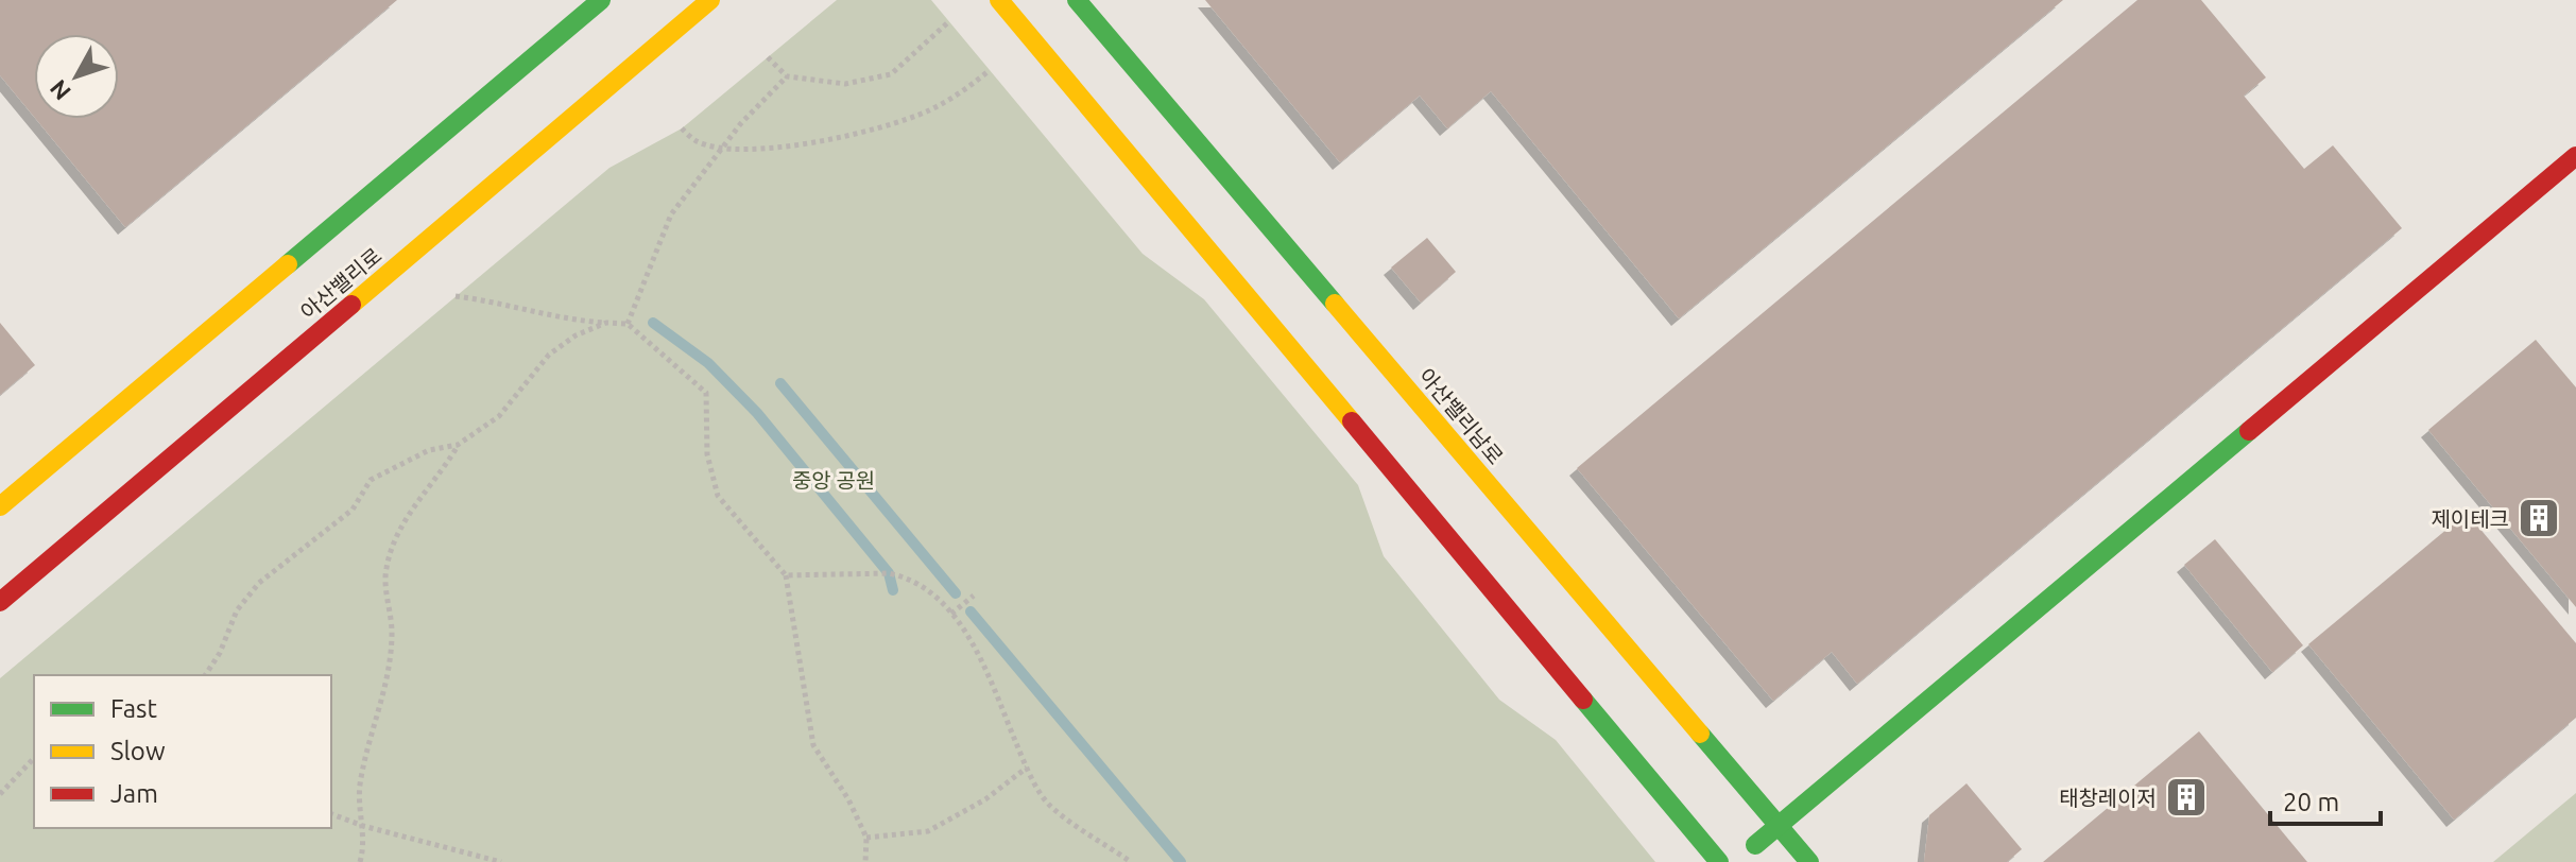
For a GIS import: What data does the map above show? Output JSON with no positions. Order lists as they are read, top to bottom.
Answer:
{
  "streets": {
    "street": ["아산밸리로", "아산밸리남로"]
  },
  "parks": ["중앙 공원"],
  "places": {
    "building": ["제이테크", "태창레이저"]
  },
  "legend": ["Fast", "Slow", "Jam"],
  "scale_bar": "20 m",
  "north": "bottom left"
}
